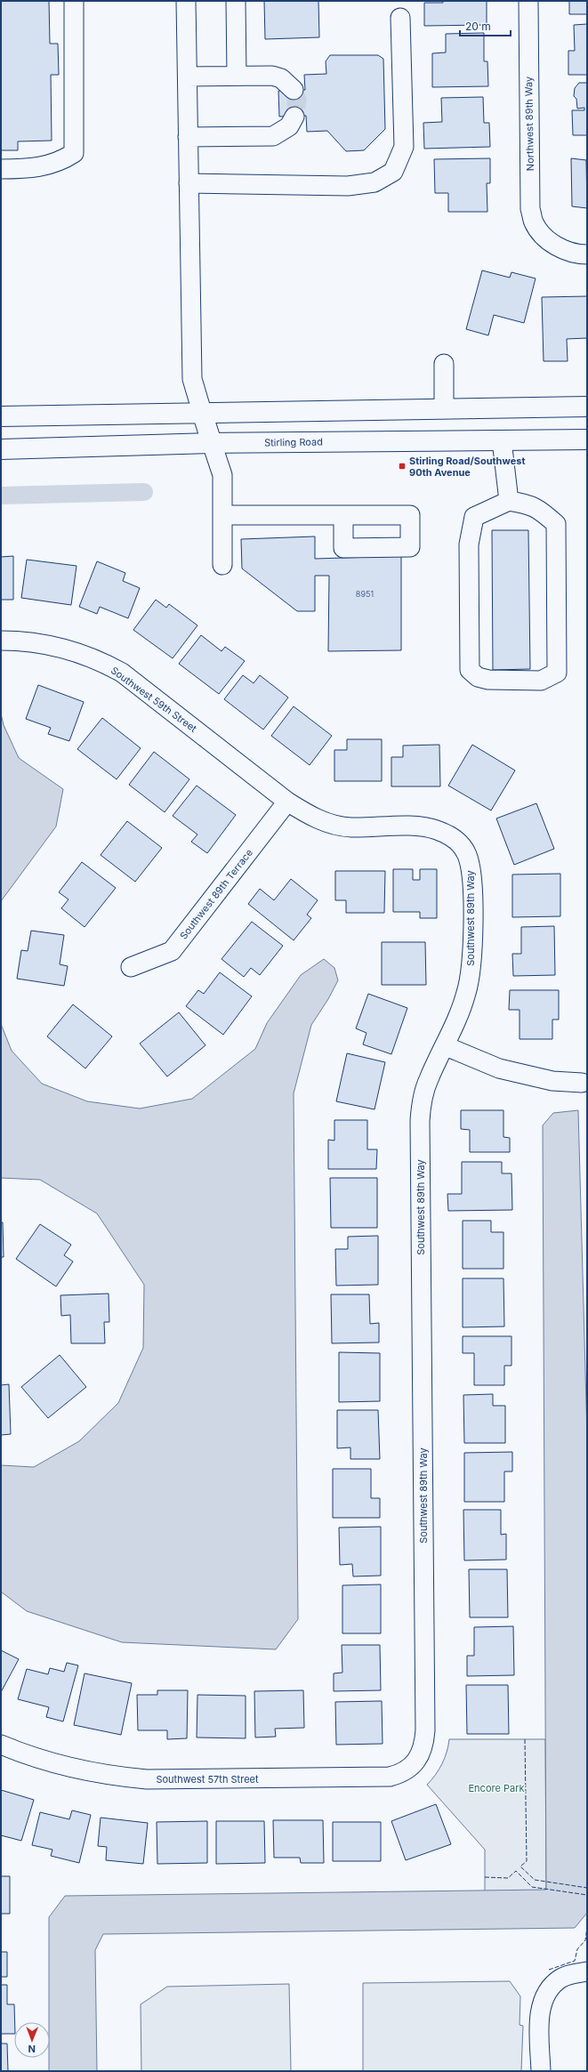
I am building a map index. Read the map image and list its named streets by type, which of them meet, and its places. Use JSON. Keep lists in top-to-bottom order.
{
  "streets": {
    "main road": ["Stirling Road"],
    "street": [
      "Northwest 89th Way",
      "Southwest 59th Street",
      "Southwest 89th Terrace",
      "Southwest 89th Way",
      "Southwest 57th Street"
    ]
  },
  "crossings": [
    ["Southwest 59th Street", "Southwest 89th Terrace"],
    ["Southwest 59th Street", "Southwest 89th Way"],
    ["Southwest 89th Terrace", "Southwest 89th Way"],
    ["Southwest 89th Way", "Southwest 57th Street"]
  ],
  "parks": ["Encore Park"],
  "places": {
    "transit": ["Stirling Road/Southwest 90th Avenue"]
  },
  "house_numbers": ["8951"],
  "scale_bar": "20 m",
  "north": "bottom"
}
